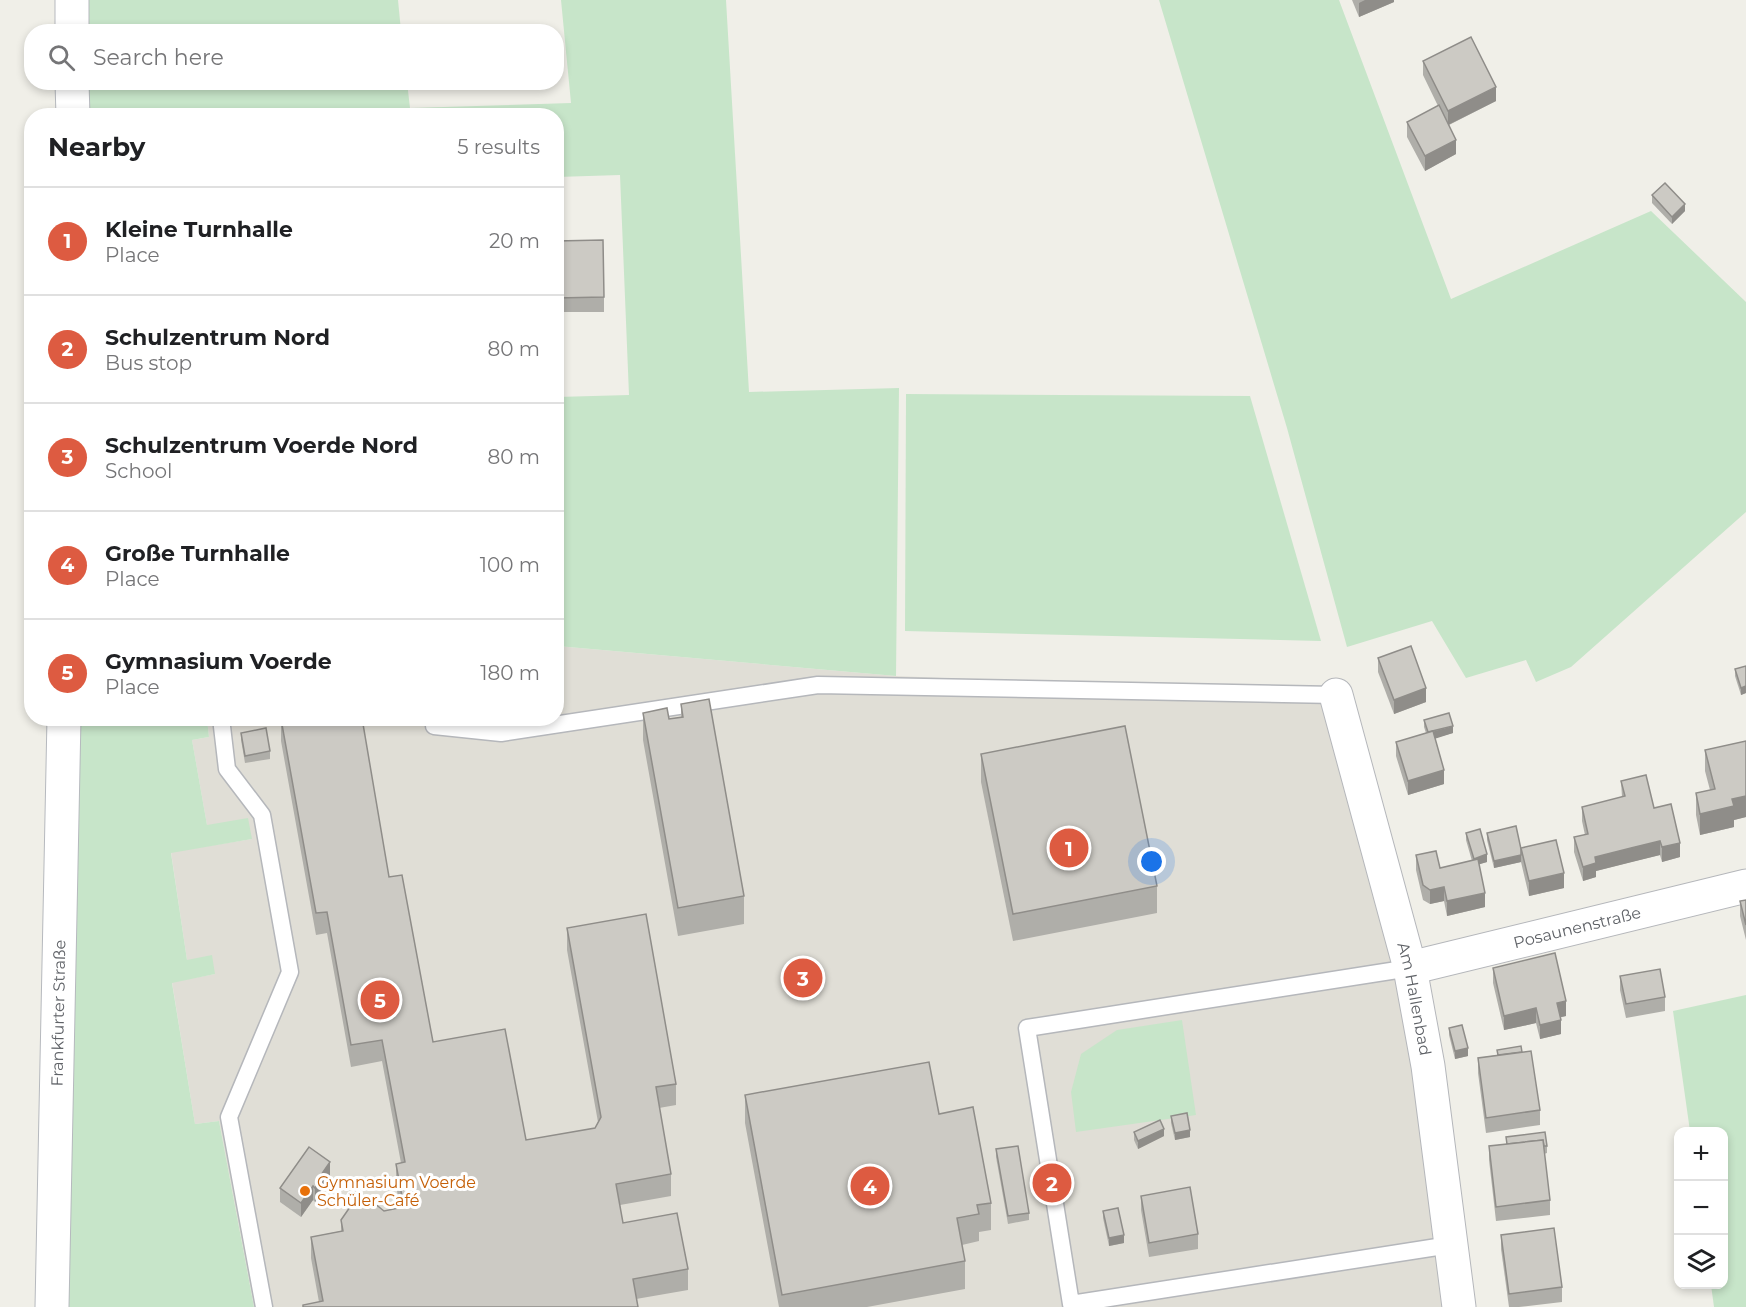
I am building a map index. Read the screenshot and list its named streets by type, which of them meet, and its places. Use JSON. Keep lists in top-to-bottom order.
{
  "streets": {
    "street": ["Posaunenstraße", "Am Hallenbad", "Frankfurter Straße"]
  },
  "crossings": [
    ["Posaunenstraße", "Am Hallenbad"]
  ],
  "places": ["Gymnasium Voerde Schüler-Café"],
  "page": {
    "search": "Search here",
    "heading": ["Nearby", "5 results"],
    "list": [
      {
        "mark": "1",
        "name": "Kleine Turnhalle",
        "note": "Place",
        "value": "20 m"
      },
      {
        "mark": "2",
        "name": "Schulzentrum Nord",
        "note": "Bus stop",
        "value": "80 m"
      },
      {
        "mark": "3",
        "name": "Schulzentrum Voerde Nord",
        "note": "School",
        "value": "80 m"
      },
      {
        "mark": "4",
        "name": "Große Turnhalle",
        "note": "Place",
        "value": "100 m"
      },
      {
        "mark": "5",
        "name": "Gymnasium Voerde",
        "note": "Place",
        "value": "180 m"
      }
    ],
    "pins": [
      "1",
      "3",
      "5",
      "2",
      "4"
    ],
    "map_buttons": ["+", "−"]
  }
}
